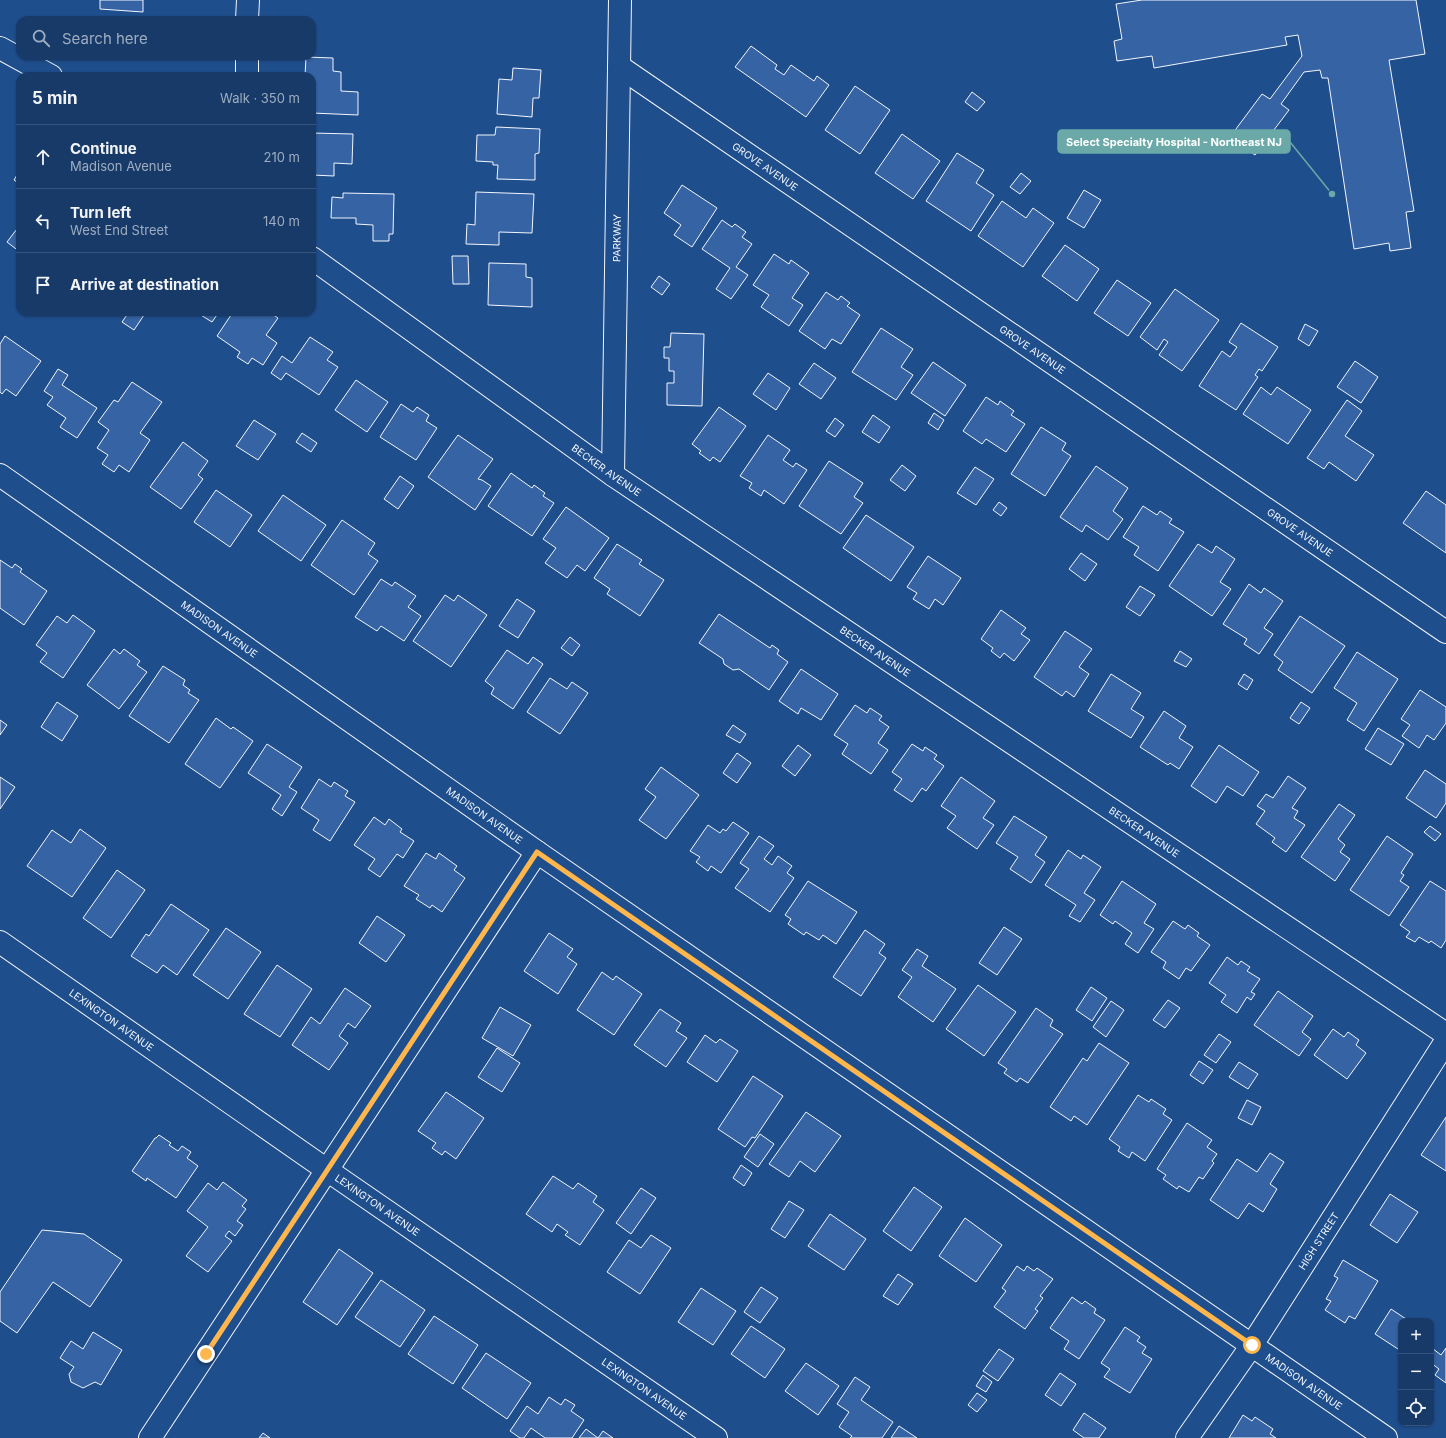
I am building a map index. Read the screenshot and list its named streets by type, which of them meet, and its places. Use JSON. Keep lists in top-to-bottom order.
{
  "streets": {
    "street": [
      "GROVE AVENUE",
      "PARKWAY",
      "BECKER AVENUE",
      "MADISON AVENUE",
      "LEXINGTON AVENUE",
      "HIGH STREET"
    ]
  },
  "crossings": [
    ["GROVE AVENUE", "PARKWAY"],
    ["PARKWAY", "BECKER AVENUE"],
    ["MADISON AVENUE", "HIGH STREET"]
  ],
  "places": ["Select Specialty Hospital - Northeast NJ"],
  "page": {
    "search": "Search here",
    "heading": ["5 min", "Walk · 350 m"],
    "list": [
      ["Continue", "Madison Avenue", "210 m"],
      ["Turn left", "West End Street", "140 m"],
      "Arrive at destination"
    ],
    "map_buttons": ["+", "−"]
  }
}
